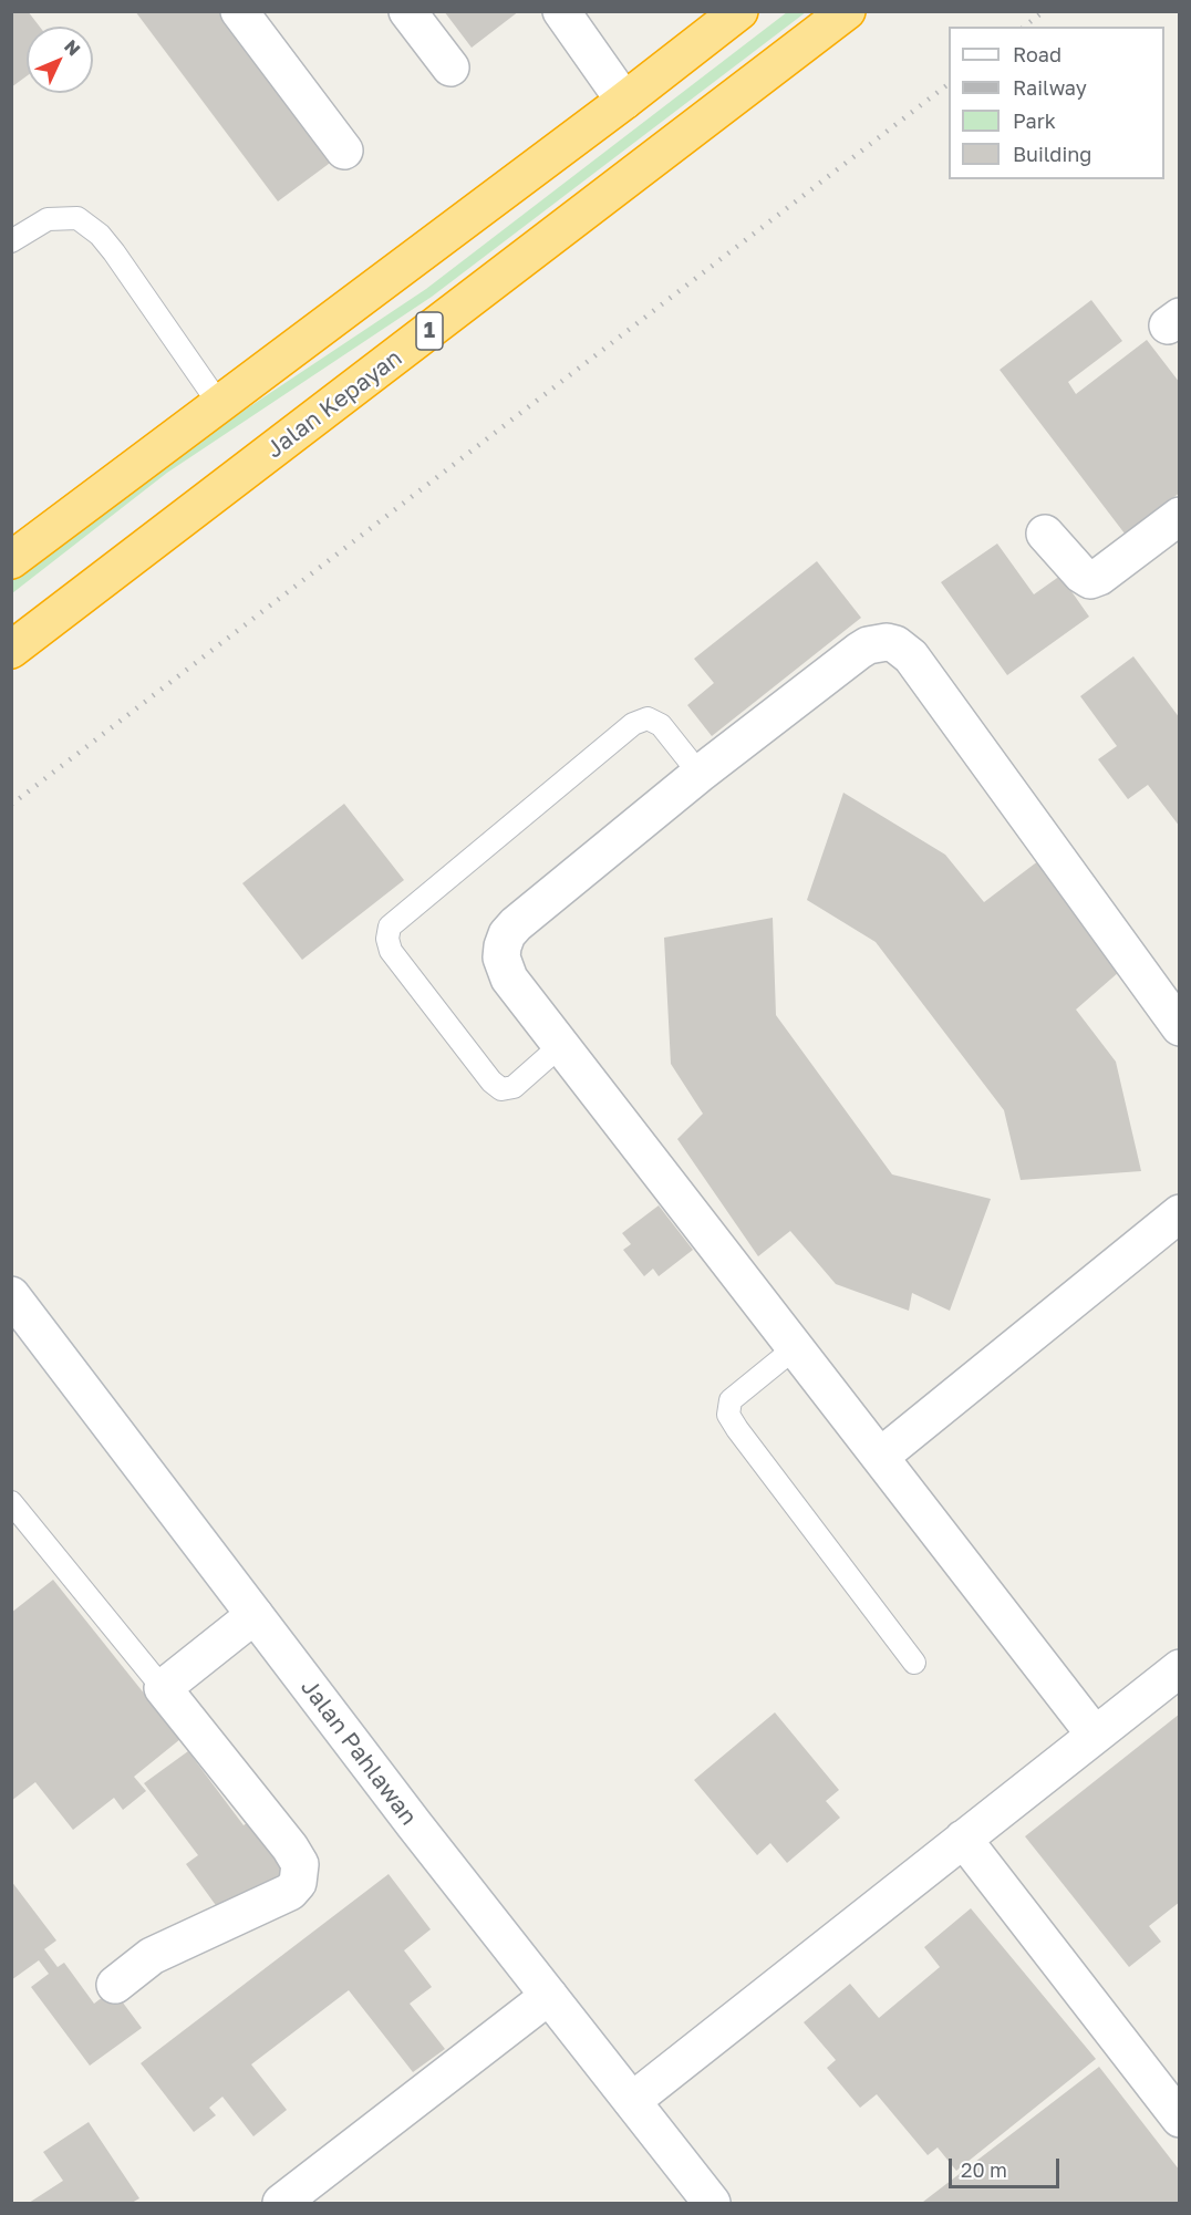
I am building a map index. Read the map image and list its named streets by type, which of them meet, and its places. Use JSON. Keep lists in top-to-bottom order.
{
  "streets": {
    "highway": ["1", "Jalan Kepayan"],
    "street": ["Jalan Pahlawan"]
  },
  "legend": [
    "Road",
    "Railway",
    "Park",
    "Building"
  ],
  "scale_bar": "20 m",
  "north": "top right"
}
